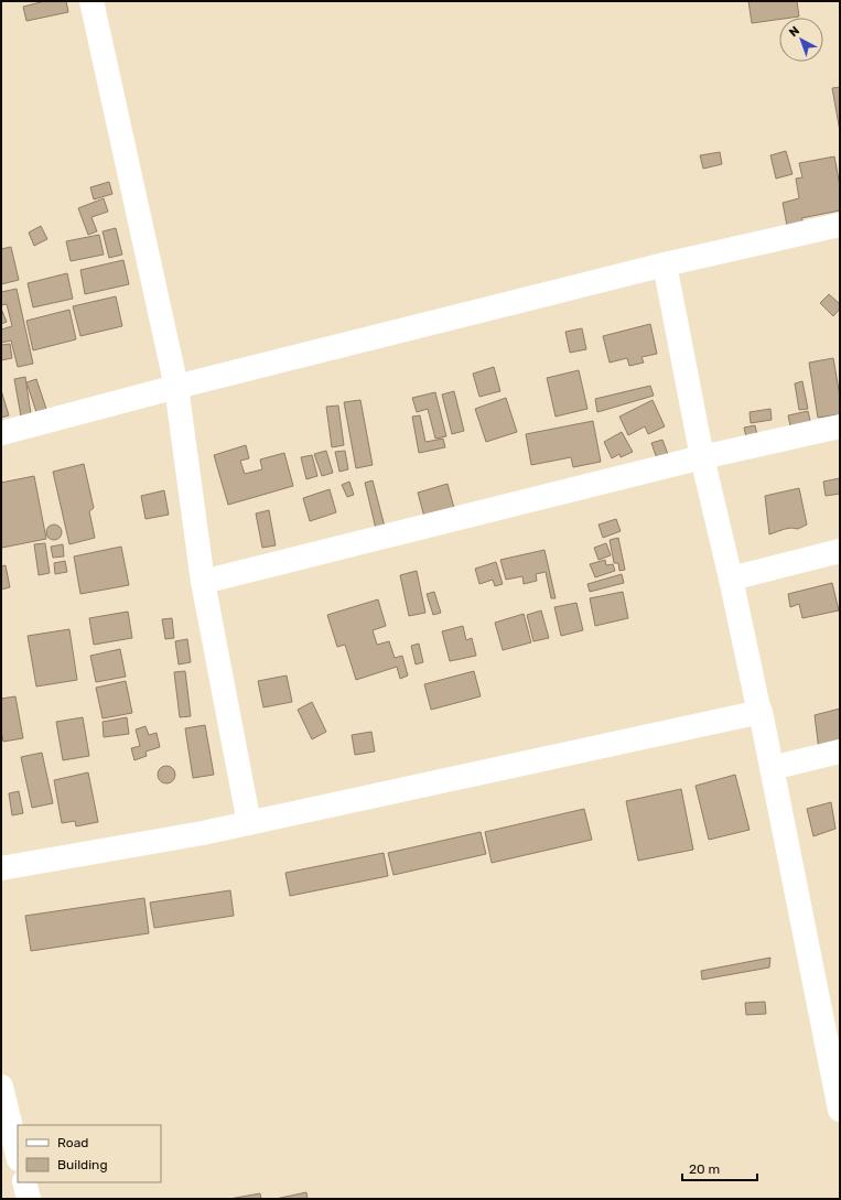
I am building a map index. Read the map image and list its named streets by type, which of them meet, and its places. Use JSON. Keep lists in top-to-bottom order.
{
  "legend": ["Road", "Building"],
  "scale_bar": "20 m",
  "north": "top left"
}
